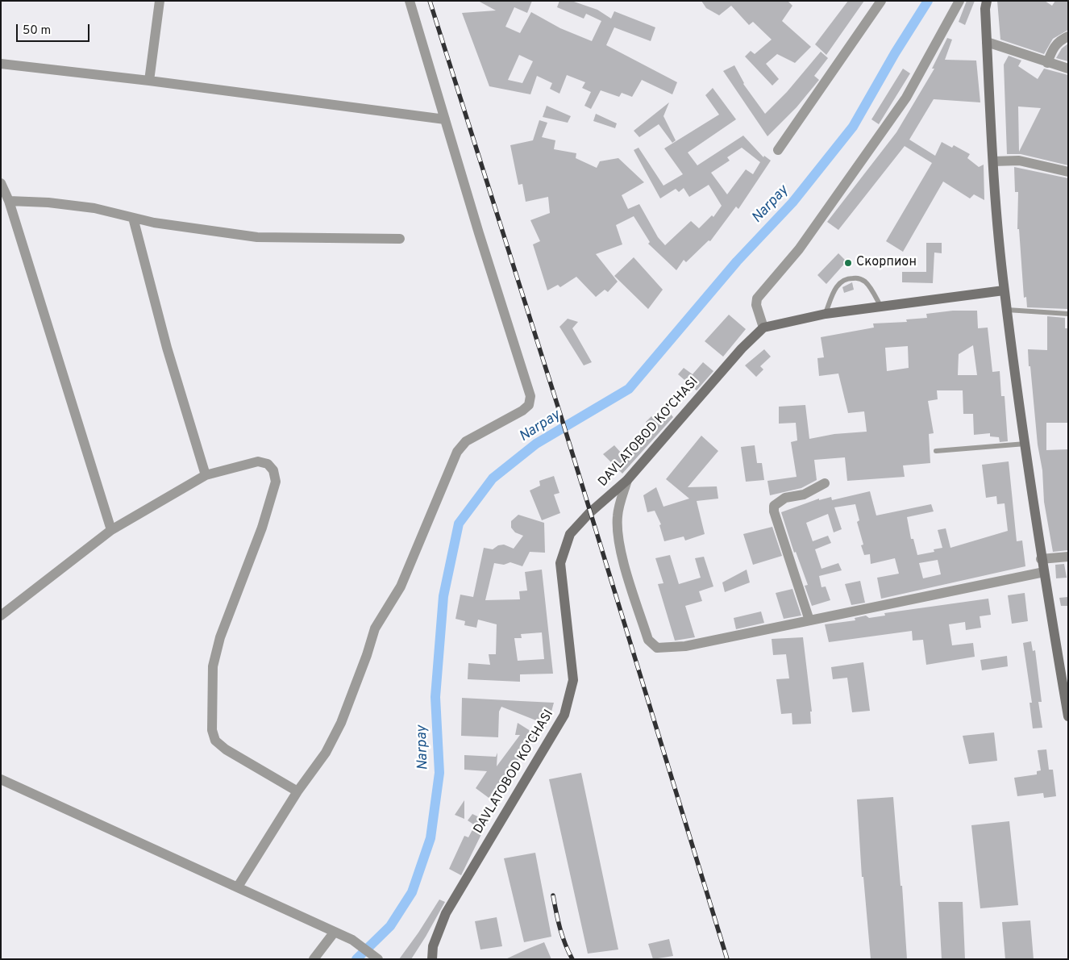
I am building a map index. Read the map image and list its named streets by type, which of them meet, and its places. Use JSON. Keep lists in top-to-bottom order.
{
  "streets": {
    "street": ["DAVLATOBOD KO'CHASI"]
  },
  "water": ["Narpay"],
  "places": ["Скорпион"],
  "scale_bar": "50 m"
}
